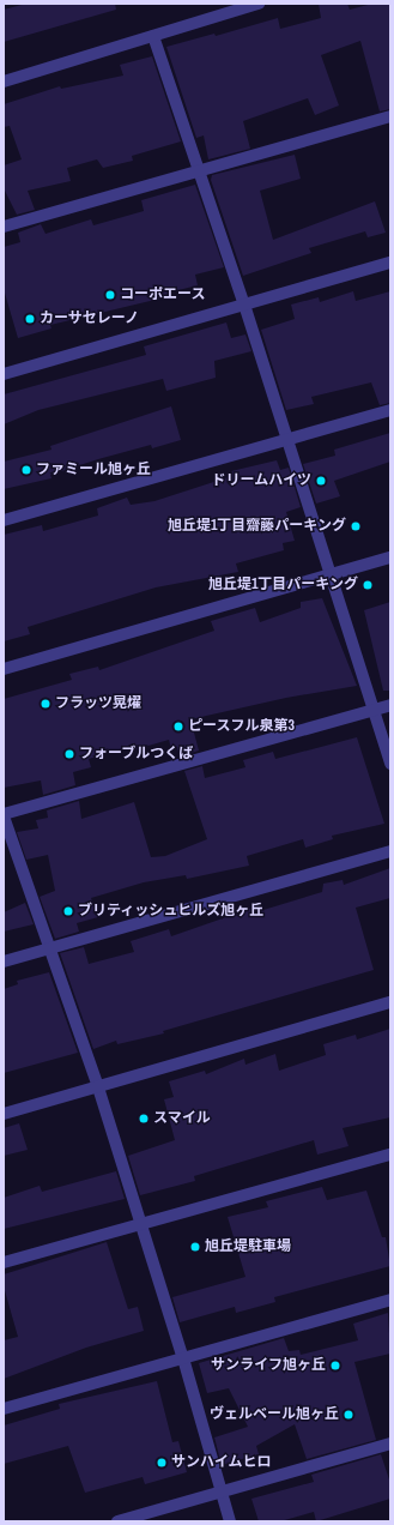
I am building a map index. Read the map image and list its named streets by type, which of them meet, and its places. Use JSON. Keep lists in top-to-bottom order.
{
  "places": [
    "コーポエース",
    "カーサセレーノ",
    "ファミール旭ヶ丘",
    "ドリームハイツ",
    "旭丘堤1丁目齋藤パーキング",
    "旭丘堤1丁目パーキング",
    "フラッツ晃燿",
    "ピースフル泉第3",
    "フォーブルつくば",
    "ブリティッシュヒルズ旭ヶ丘",
    "スマイル",
    "旭丘堤駐車場",
    "サンライフ旭ヶ丘",
    "ヴェルベール旭ヶ丘",
    "サンハイムヒロ"
  ]
}
